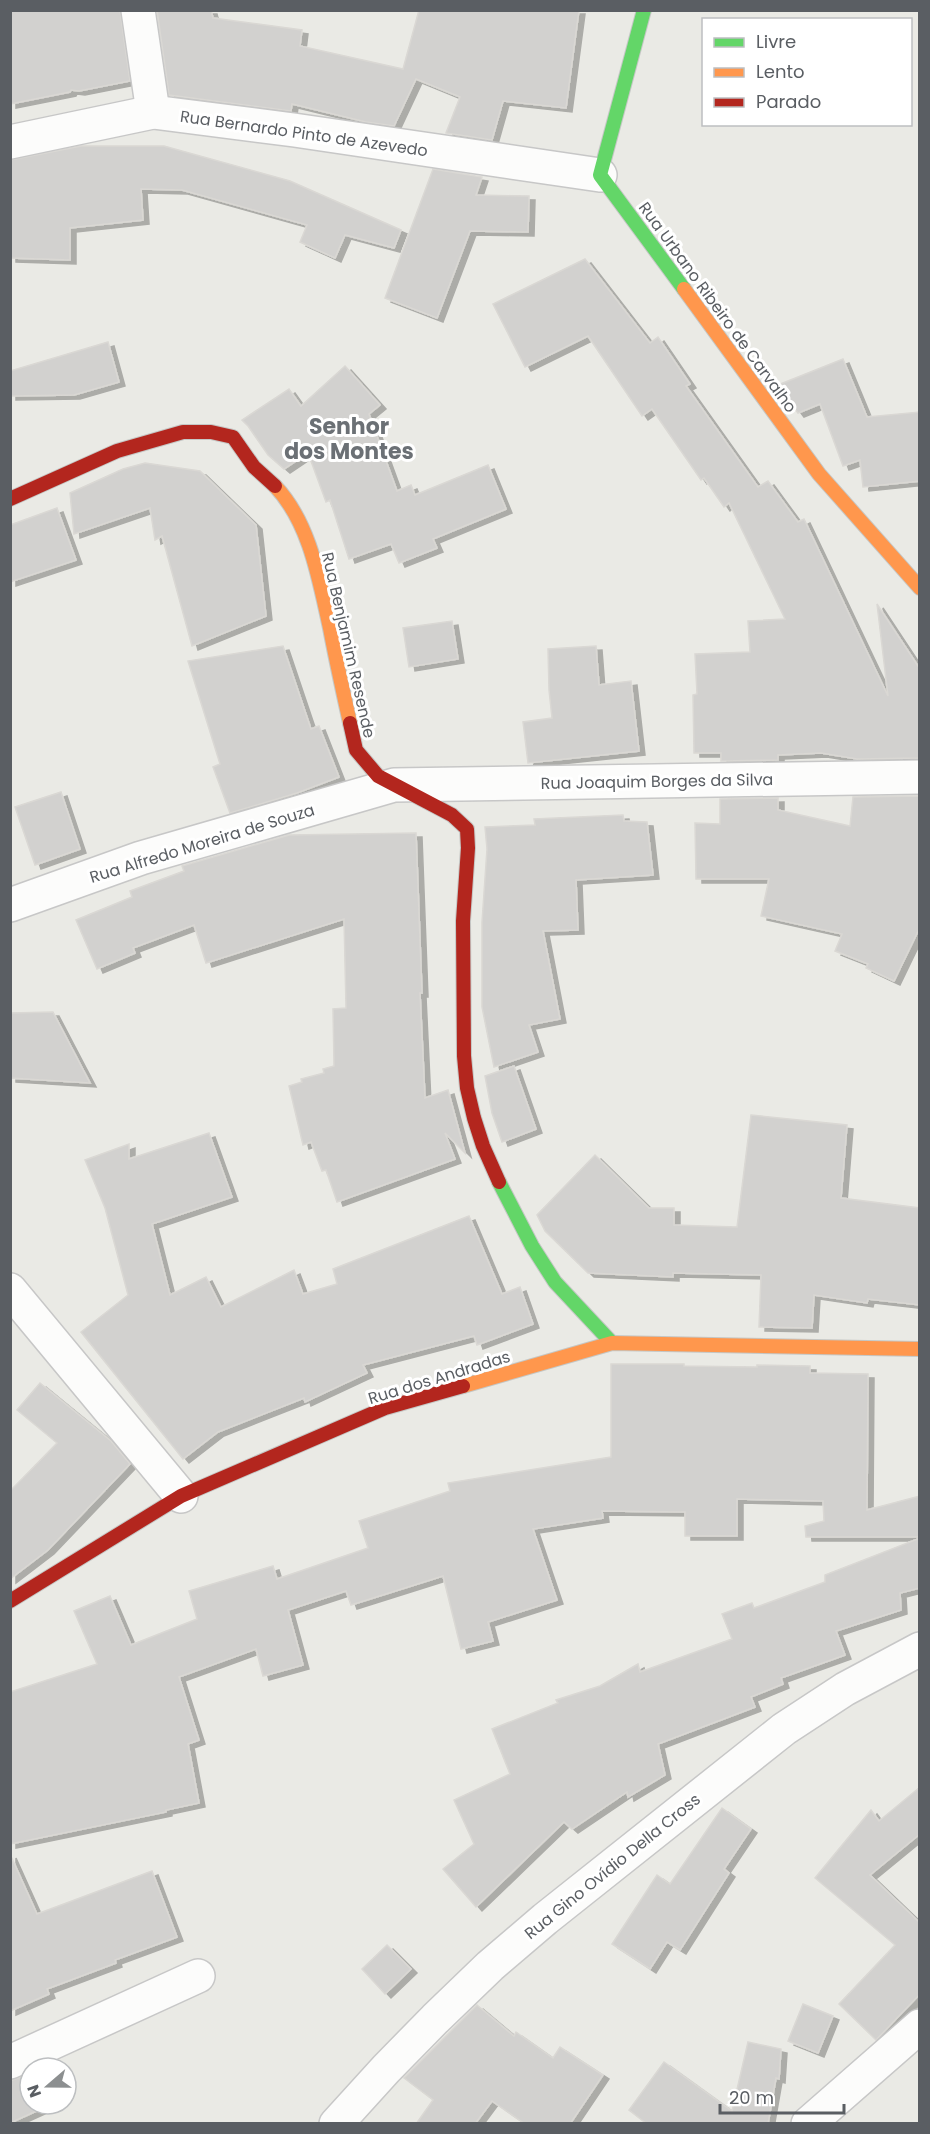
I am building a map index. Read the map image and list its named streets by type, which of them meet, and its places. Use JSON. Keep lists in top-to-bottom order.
{
  "streets": {
    "street": [
      "Rua Bernardo Pinto de Azevedo",
      "Rua Urbano Ribeiro de Carvalho",
      "Rua Benjamim Resende",
      "Rua Joaquim Borges da Silva",
      "Rua Alfredo Moreira de Souza",
      "Rua dos Andradas",
      "Rua Gino Ovídio Della Cross"
    ]
  },
  "crossings": [
    ["Rua Bernardo Pinto de Azevedo", "Rua Urbano Ribeiro de Carvalho"],
    ["Rua Benjamim Resende", "Rua Joaquim Borges da Silva"],
    ["Rua Benjamim Resende", "Rua Alfredo Moreira de Souza"],
    ["Rua Benjamim Resende", "Rua dos Andradas"],
    ["Rua Joaquim Borges da Silva", "Rua Alfredo Moreira de Souza"]
  ],
  "districts": ["Senhor dos Montes"],
  "legend": ["Livre", "Lento", "Parado"],
  "scale_bar": "20 m",
  "north": "left"
}
